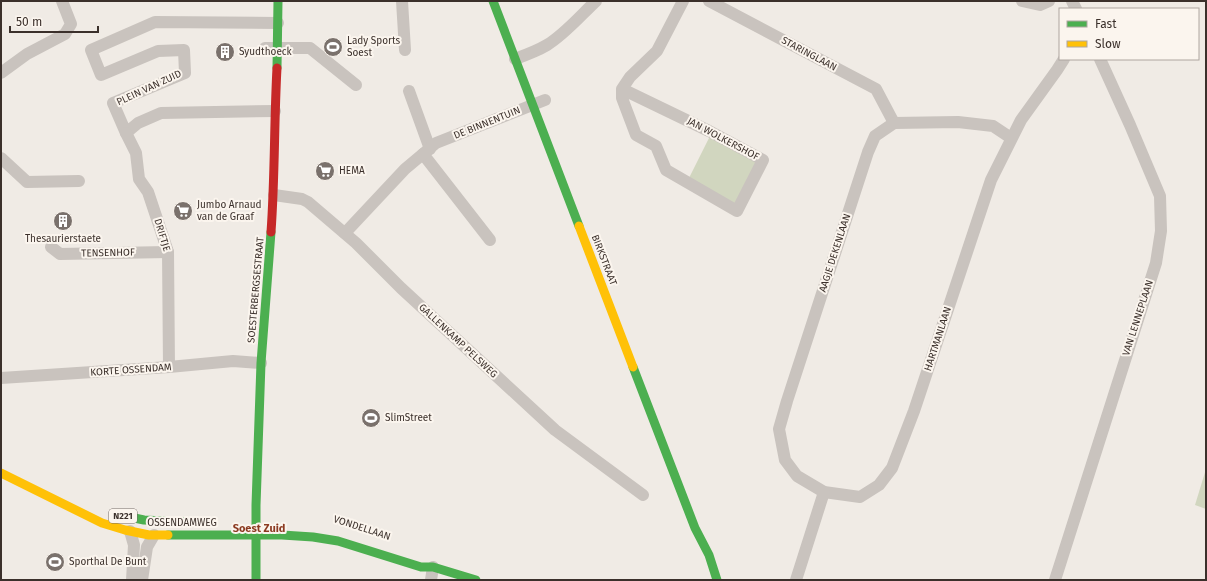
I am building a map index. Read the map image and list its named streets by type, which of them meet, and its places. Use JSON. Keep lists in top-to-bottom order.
{
  "streets": {
    "main road": [
      "BIRKSTRAAT",
      "SOESTERBERGSESTRAAT",
      "N221",
      "OSSENDAMWEG",
      "VONDELLAAN"
    ],
    "street": [
      "STARINGLAAN",
      "PLEIN VAN ZUID",
      "DE BINNENTUIN",
      "JAN WOLKERSHOF",
      "DRIFTJE",
      "TENSENHOF",
      "AAGJE DEKENLAAN",
      "VAN LENNEPLAAN",
      "HARTMANLAAN",
      "GALLENKAMP PELSWEG",
      "KORTE OSSENDAM"
    ]
  },
  "crossings": [
    ["STARINGLAAN", "AAGJE DEKENLAAN"],
    ["PLEIN VAN ZUID", "DRIFTJE"],
    ["PLEIN VAN ZUID", "SOESTERBERGSESTRAAT"],
    ["DE BINNENTUIN", "BIRKSTRAAT"],
    ["DE BINNENTUIN", "GALLENKAMP PELSWEG"],
    ["DRIFTJE", "TENSENHOF"],
    ["DRIFTJE", "KORTE OSSENDAM"],
    ["AAGJE DEKENLAAN", "HARTMANLAAN"],
    ["SOESTERBERGSESTRAAT", "GALLENKAMP PELSWEG"],
    ["SOESTERBERGSESTRAAT", "KORTE OSSENDAM"],
    ["SOESTERBERGSESTRAAT", "OSSENDAMWEG"],
    ["SOESTERBERGSESTRAAT", "VONDELLAAN"],
    ["OSSENDAMWEG", "VONDELLAAN"]
  ],
  "districts": ["Soest Zuid"],
  "places": {
    "sports": ["Lady Sports Soest", "SlimStreet", "Sporthal De Bunt"],
    "building": ["Syudthoeck", "Thesaurierstaete"],
    "supermarket": ["HEMA", "Jumbo Arnaud van de Graaf"]
  },
  "legend": ["Fast", "Slow"],
  "scale_bar": "50 m"
}
